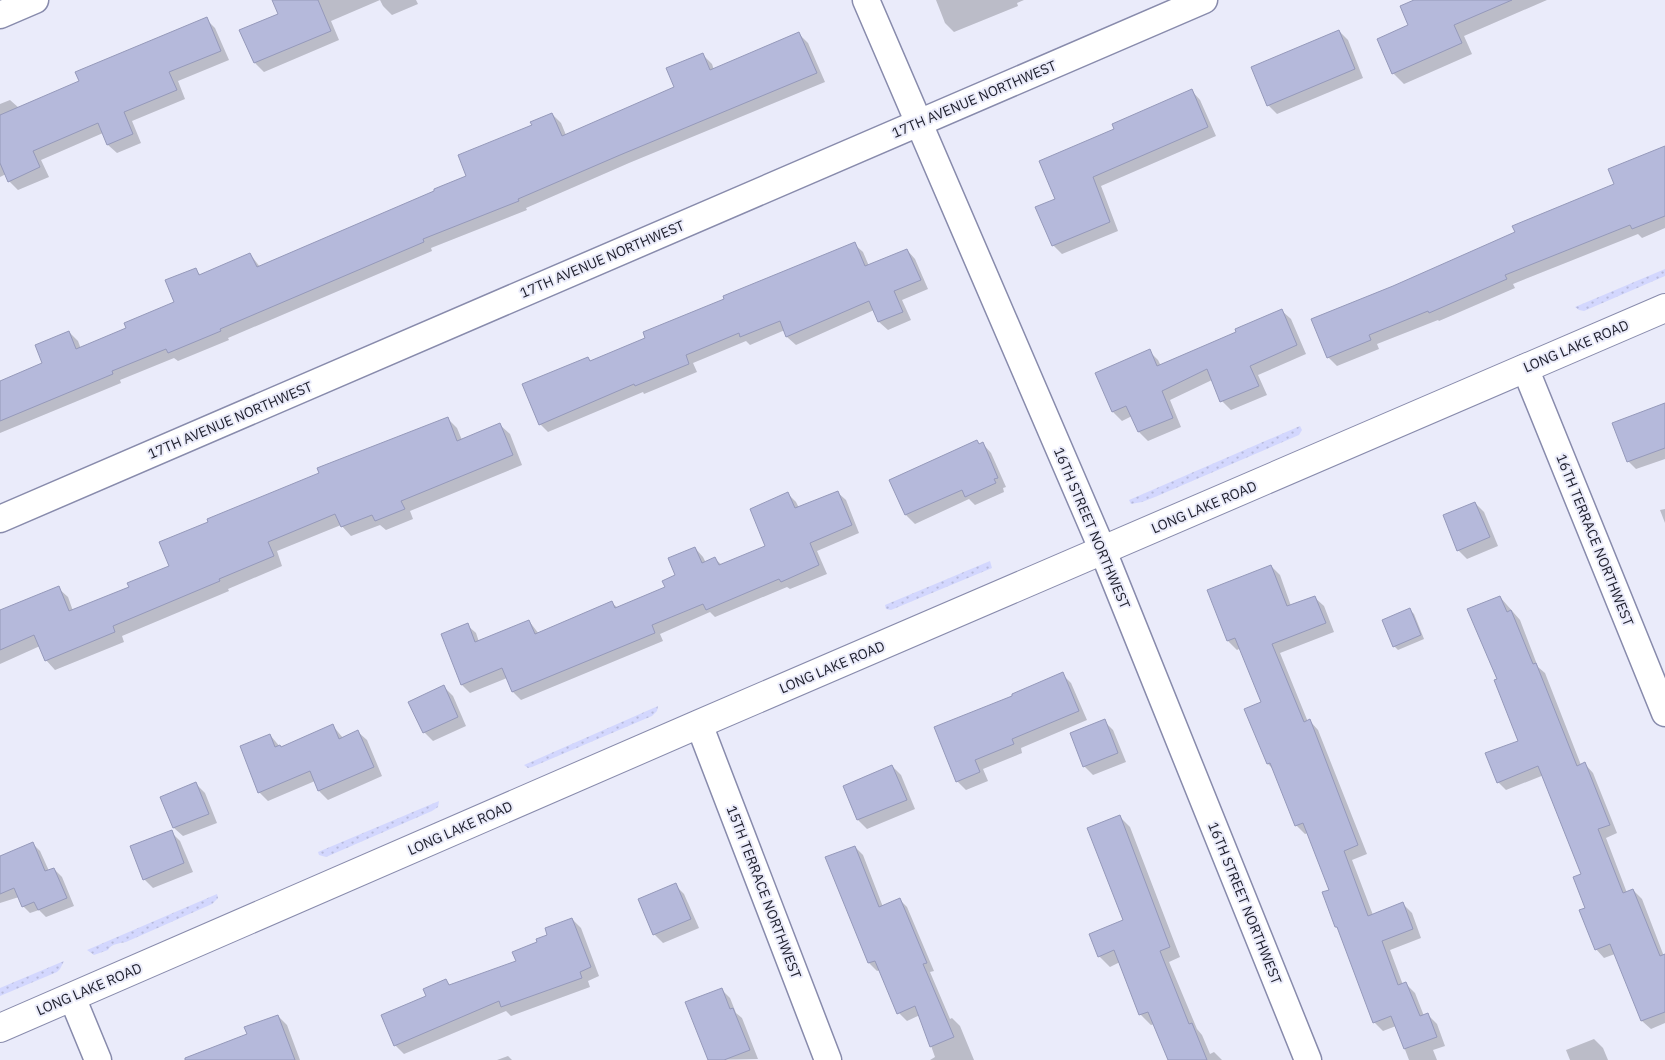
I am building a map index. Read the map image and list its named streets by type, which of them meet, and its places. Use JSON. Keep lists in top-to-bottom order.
{
  "streets": {
    "street": [
      "17TH AVENUE NORTHWEST",
      "LONG LAKE ROAD",
      "16TH STREET NORTHWEST",
      "16TH TERRACE NORTHWEST",
      "15TH TERRACE NORTHWEST"
    ]
  },
  "crossings": [
    ["17TH AVENUE NORTHWEST", "16TH STREET NORTHWEST"],
    ["LONG LAKE ROAD", "16TH STREET NORTHWEST"],
    ["LONG LAKE ROAD", "16TH TERRACE NORTHWEST"],
    ["LONG LAKE ROAD", "15TH TERRACE NORTHWEST"]
  ]
}
